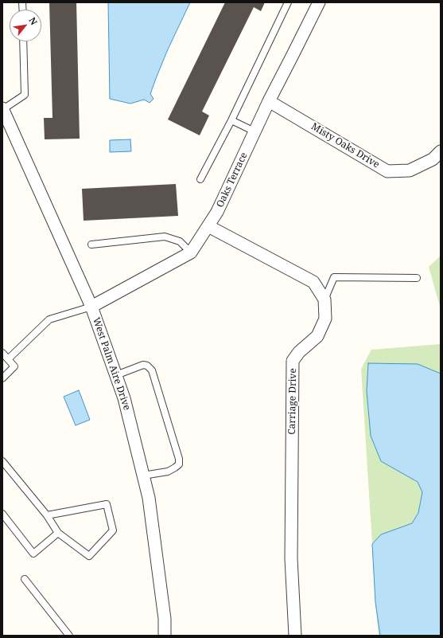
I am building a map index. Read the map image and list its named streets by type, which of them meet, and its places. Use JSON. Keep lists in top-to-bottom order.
{
  "streets": {
    "street": [
      "Misty Oaks Drive",
      "Oaks Terrace",
      "West Palm Aire Drive",
      "Carriage Drive"
    ]
  },
  "crossings": [
    ["Misty Oaks Drive", "Oaks Terrace"],
    ["Oaks Terrace", "West Palm Aire Drive"]
  ],
  "north": "top right"
}
